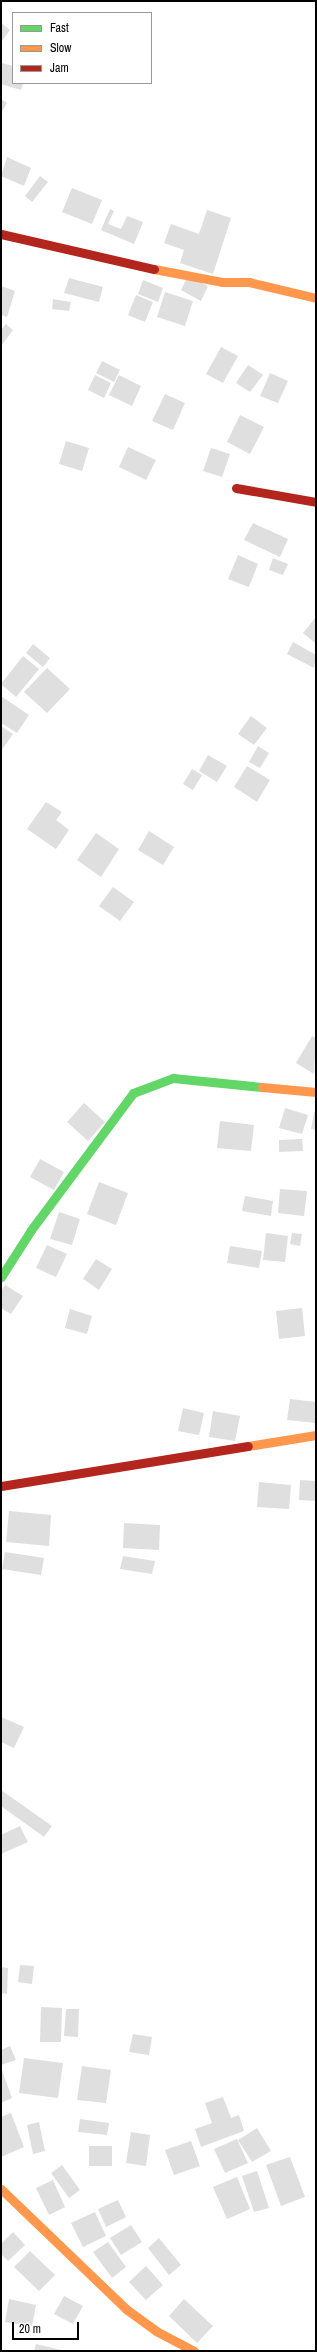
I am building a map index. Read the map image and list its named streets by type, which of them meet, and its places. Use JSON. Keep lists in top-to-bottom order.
{
  "legend": ["Fast", "Slow", "Jam"],
  "scale_bar": "20 m"
}
